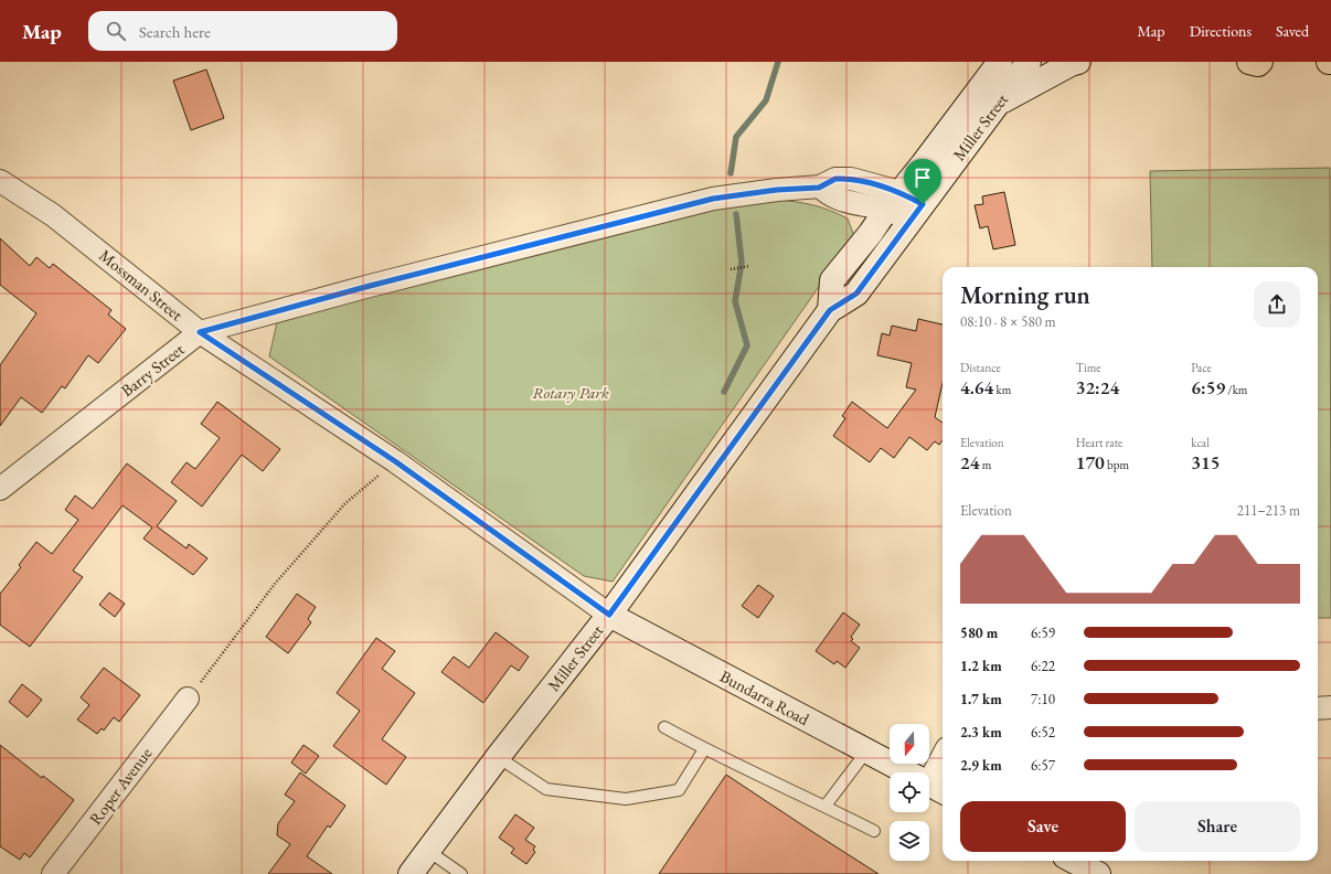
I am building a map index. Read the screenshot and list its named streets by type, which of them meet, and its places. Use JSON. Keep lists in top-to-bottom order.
{
  "streets": {
    "main road": ["Miller Street", "Bundarra Road"],
    "street": ["Mossman Street", "Barry Street", "Roper Avenue"]
  },
  "crossings": [
    ["Miller Street", "Mossman Street"],
    ["Miller Street", "Barry Street"],
    ["Miller Street", "Bundarra Road"],
    ["Mossman Street", "Barry Street"],
    ["Mossman Street", "Bundarra Road"]
  ],
  "parks": ["Rotary Park"],
  "north": "bottom",
  "page": {
    "header": "Map",
    "search": "Search here",
    "nav": ["Map", "Directions", "Saved"],
    "heading": ["Morning run", "08:10 · 8 × 580 m"],
    "stats": [
      ["Distance", "4.64 km"],
      ["Time", "32:24"],
      ["Pace", "6:59 /km"],
      ["Elevation", "24 m"],
      ["Heart rate", "170 bpm"],
      ["kcal", "315"]
    ],
    "chart": ["Elevation", "211–213 m"],
    "list": [
      {
        "name": "580 m",
        "note": "6:59"
      },
      {
        "name": "1.2 km",
        "note": "6:22"
      },
      {
        "name": "1.7 km",
        "note": "7:10"
      },
      {
        "name": "2.3 km",
        "note": "6:52"
      },
      {
        "name": "2.9 km",
        "note": "6:57"
      }
    ],
    "buttons": ["Save", "Share"]
  }
}
